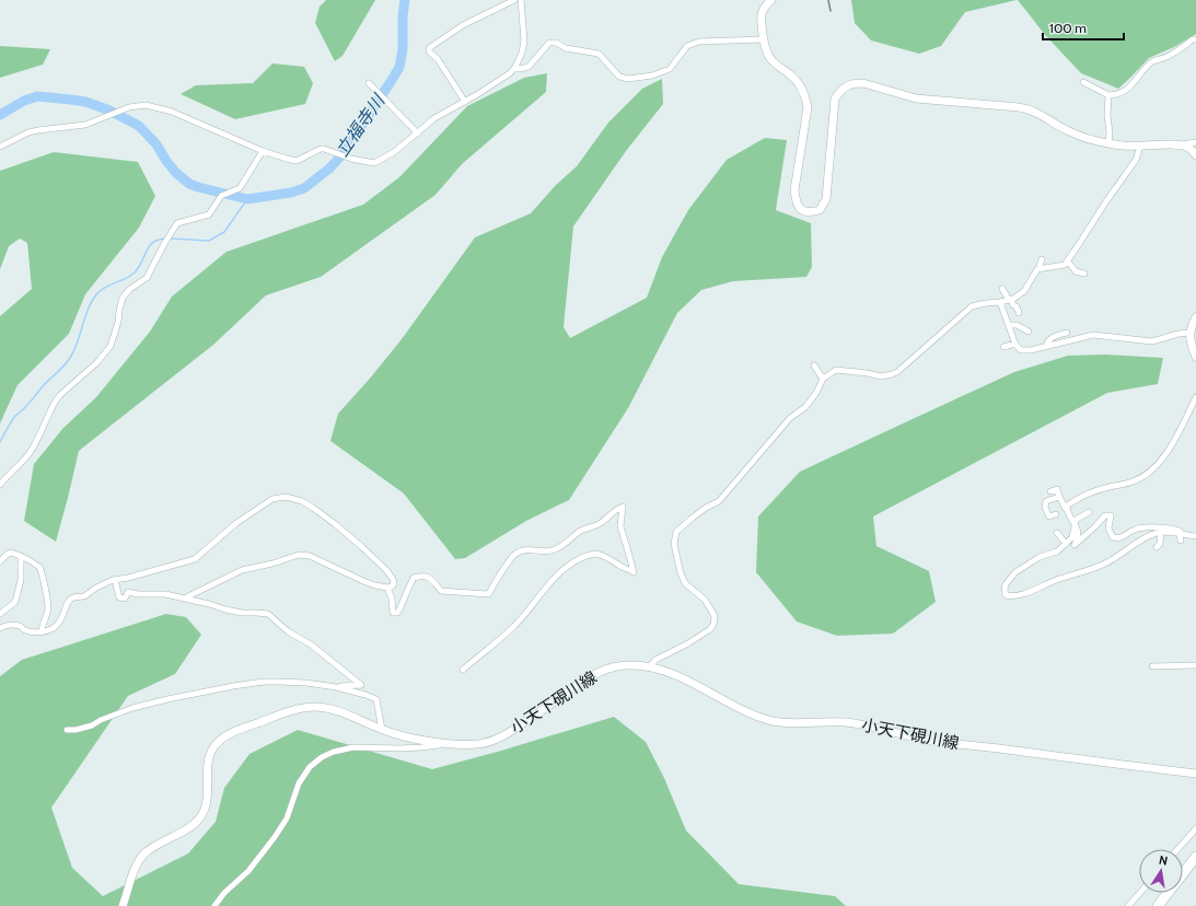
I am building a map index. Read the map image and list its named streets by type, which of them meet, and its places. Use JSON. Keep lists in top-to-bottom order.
{
  "streets": {
    "main road": ["小天下硯川線"]
  },
  "water": ["立福寺川"],
  "scale_bar": "100 m",
  "north": "top"
}
